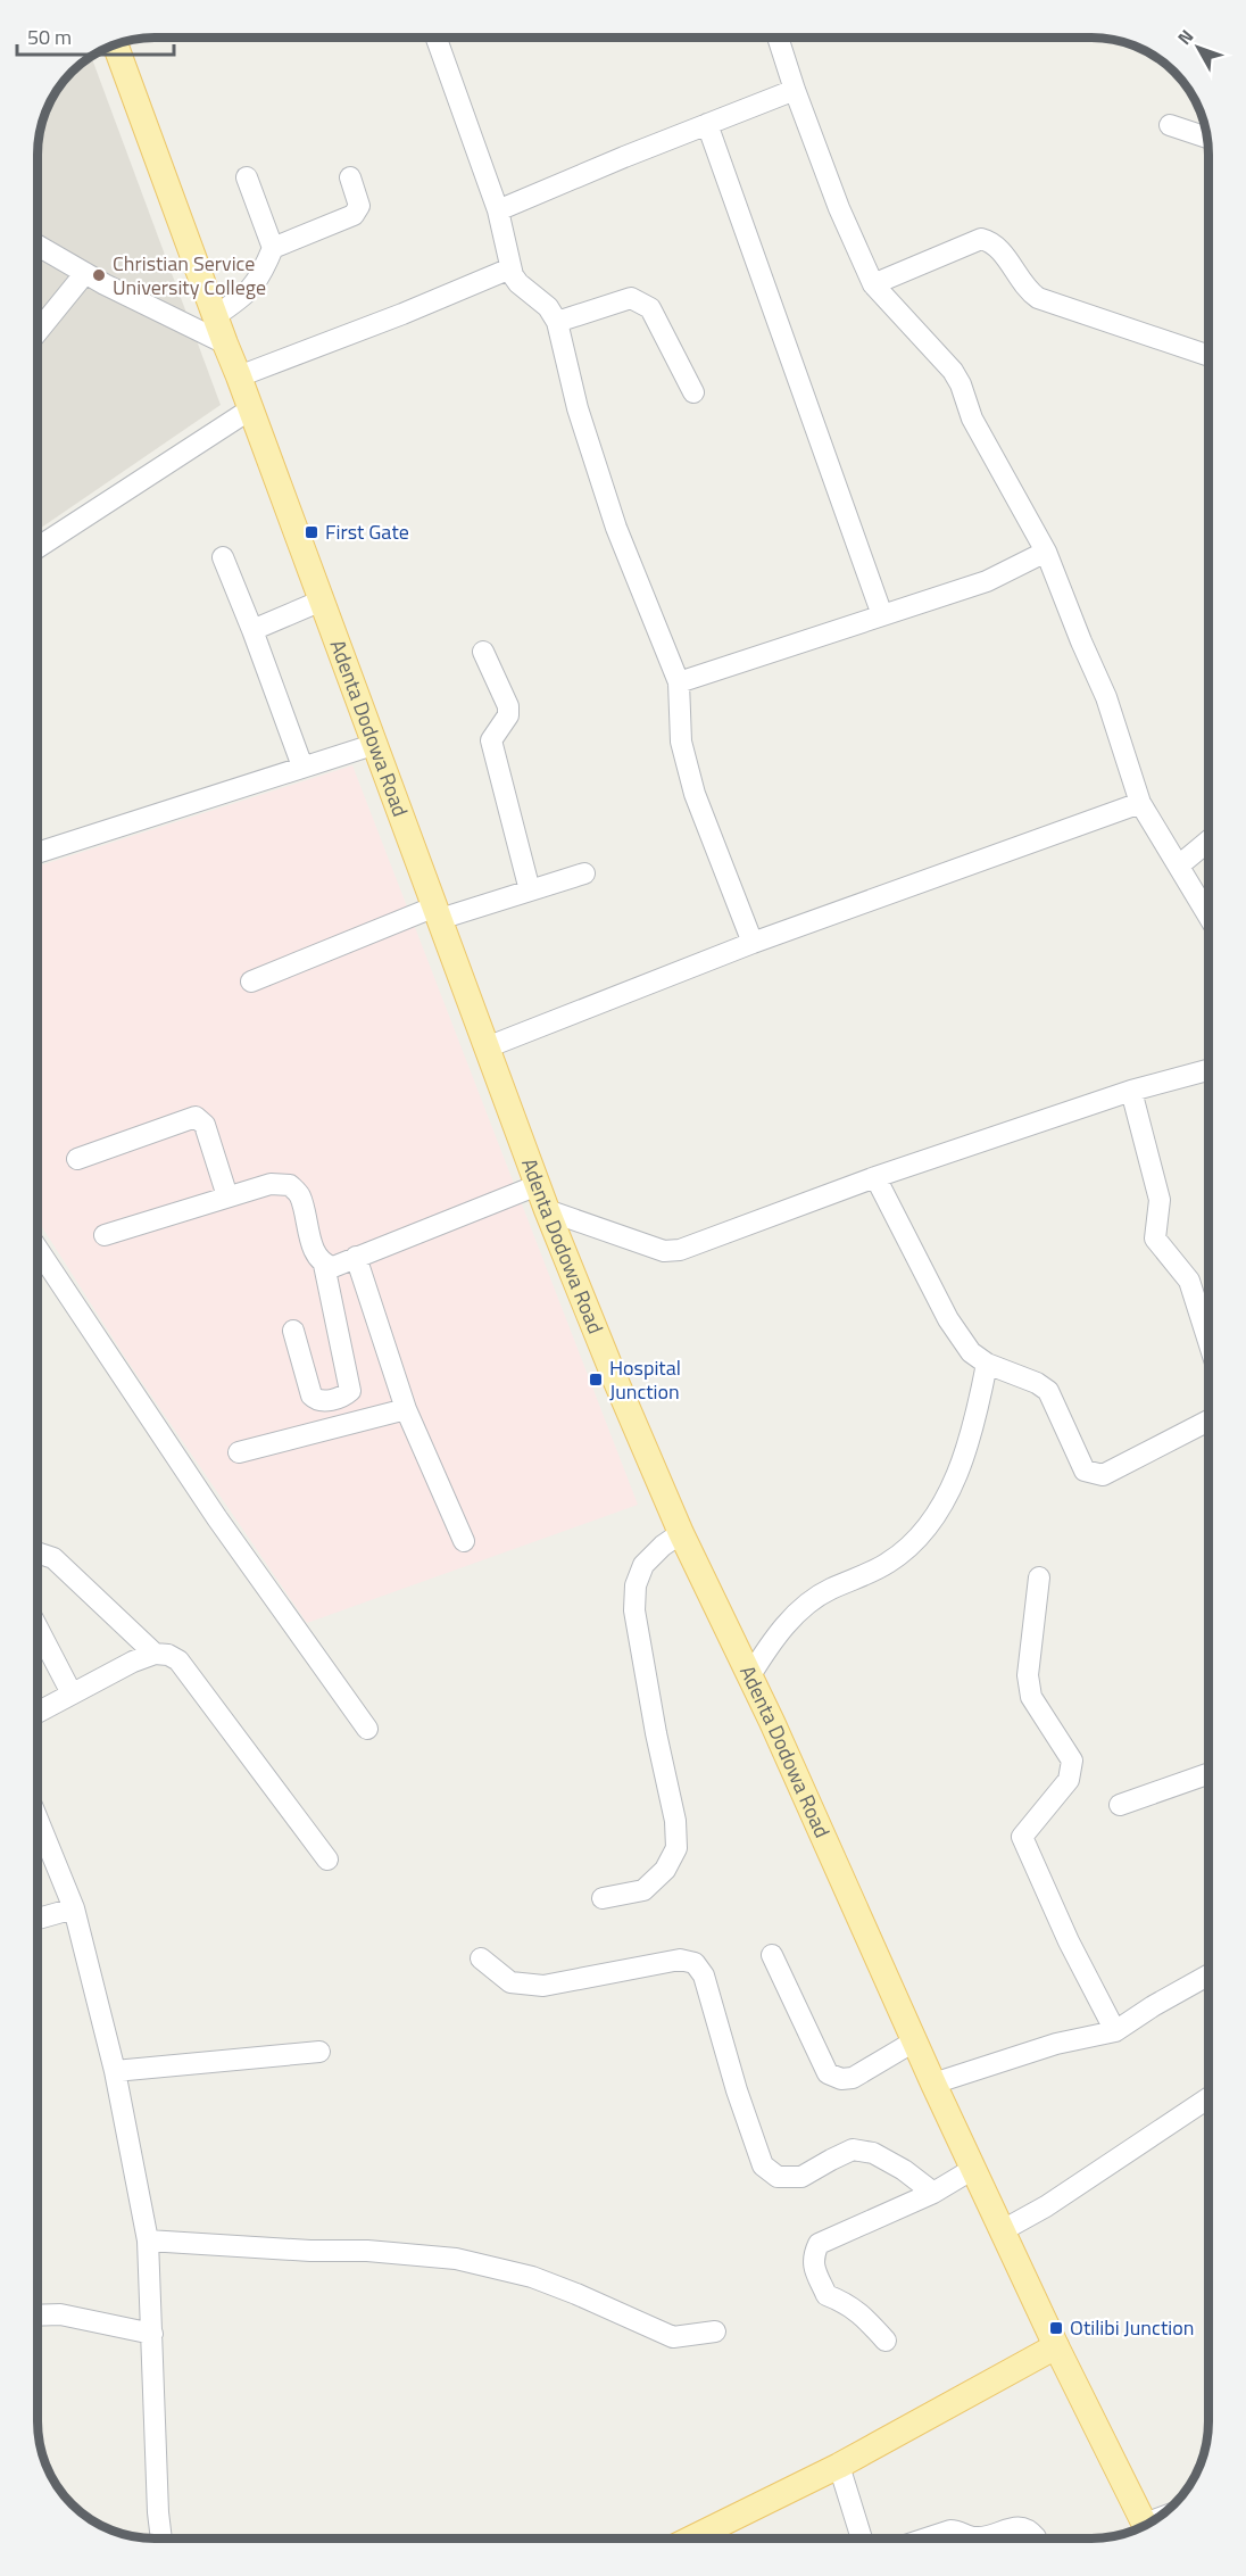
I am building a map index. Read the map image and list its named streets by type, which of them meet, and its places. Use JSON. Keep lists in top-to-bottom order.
{
  "streets": {
    "main road": ["Adenta Dodowa Road"]
  },
  "places": {
    "other": ["Christian Service University College"],
    "transit": ["First Gate", "Hospital Junction", "Otilibi Junction"]
  },
  "scale_bar": "50 m",
  "north": "top left"
}
